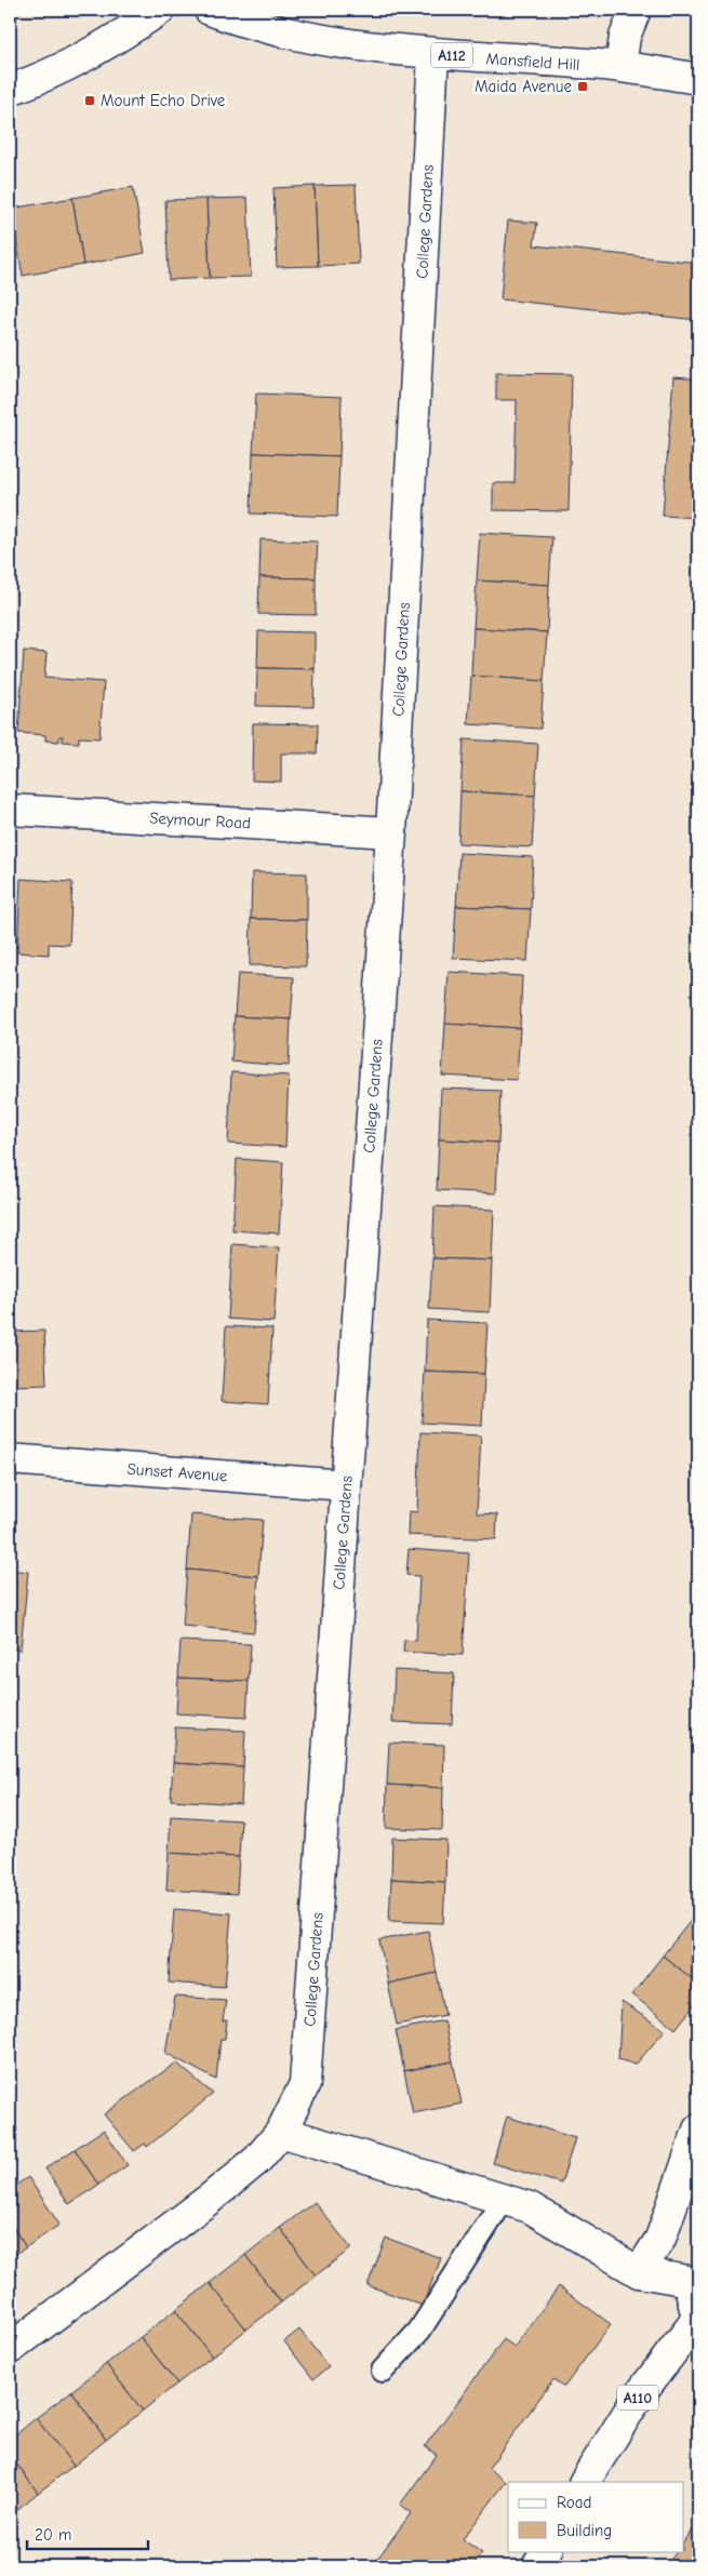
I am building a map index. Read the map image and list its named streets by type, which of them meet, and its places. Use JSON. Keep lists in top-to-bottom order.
{
  "streets": {
    "street": [
      "A112",
      "Mansfield Hill",
      "College Gardens",
      "Seymour Road",
      "Sunset Avenue",
      "A110"
    ]
  },
  "crossings": [
    ["Mansfield Hill", "College Gardens"],
    ["College Gardens", "Seymour Road"],
    ["College Gardens", "Sunset Avenue"]
  ],
  "places": {
    "transit": ["Maida Avenue", "Mount Echo Drive"]
  },
  "legend": ["Road", "Building"],
  "scale_bar": "20 m"
}
